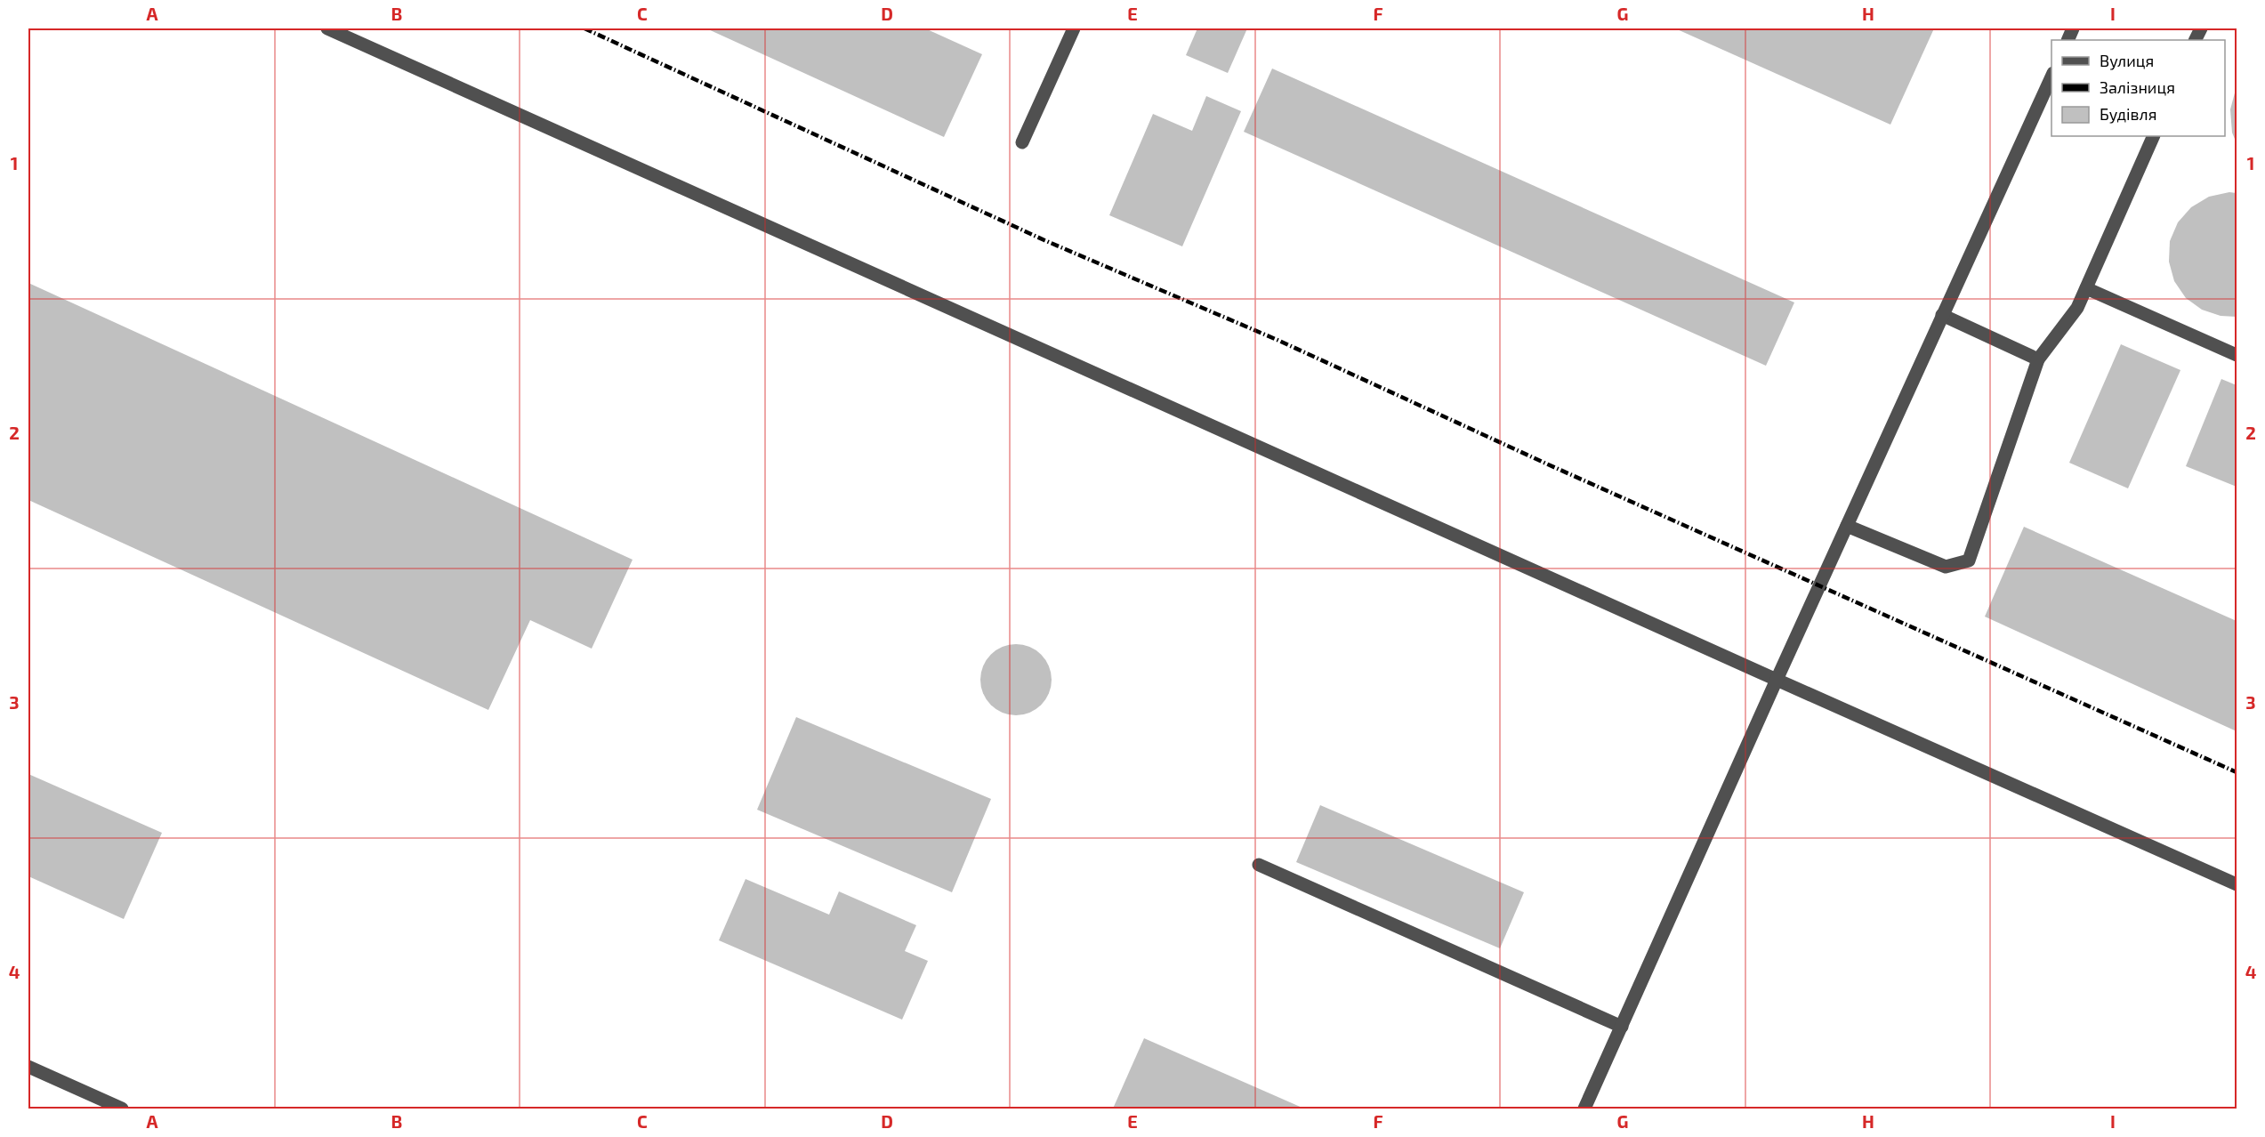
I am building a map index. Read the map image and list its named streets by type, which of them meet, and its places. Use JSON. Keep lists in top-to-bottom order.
{
  "legend": ["Вулиця", "Залізниця", "Будівля"],
  "grid": {
    "columns": [
      "A",
      "B",
      "C",
      "D",
      "E",
      "F",
      "G",
      "H",
      "I"
    ],
    "rows": [
      "1",
      "2",
      "3",
      "4"
    ]
  }
}
